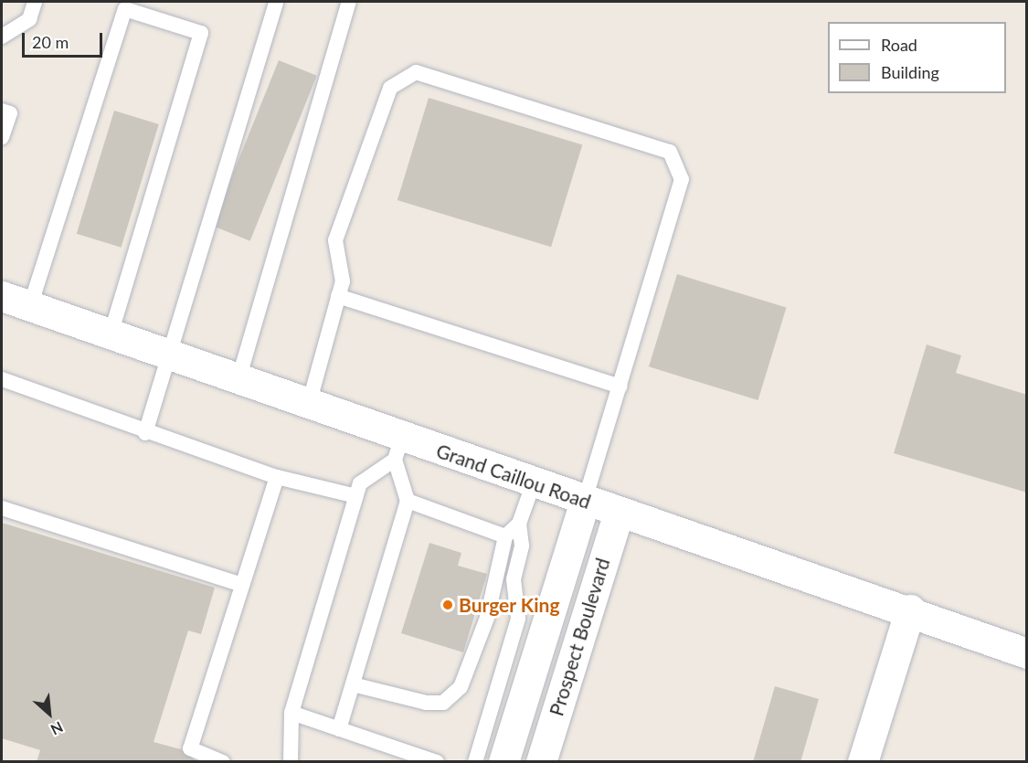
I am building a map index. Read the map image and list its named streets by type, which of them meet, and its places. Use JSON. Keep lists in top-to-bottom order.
{
  "streets": {
    "main road": ["Grand Caillou Road", "Prospect Boulevard"]
  },
  "crossings": [
    ["Grand Caillou Road", "Prospect Boulevard"]
  ],
  "places": ["Burger King"],
  "legend": ["Road", "Building"],
  "scale_bar": "20 m",
  "north": "bottom right"
}
